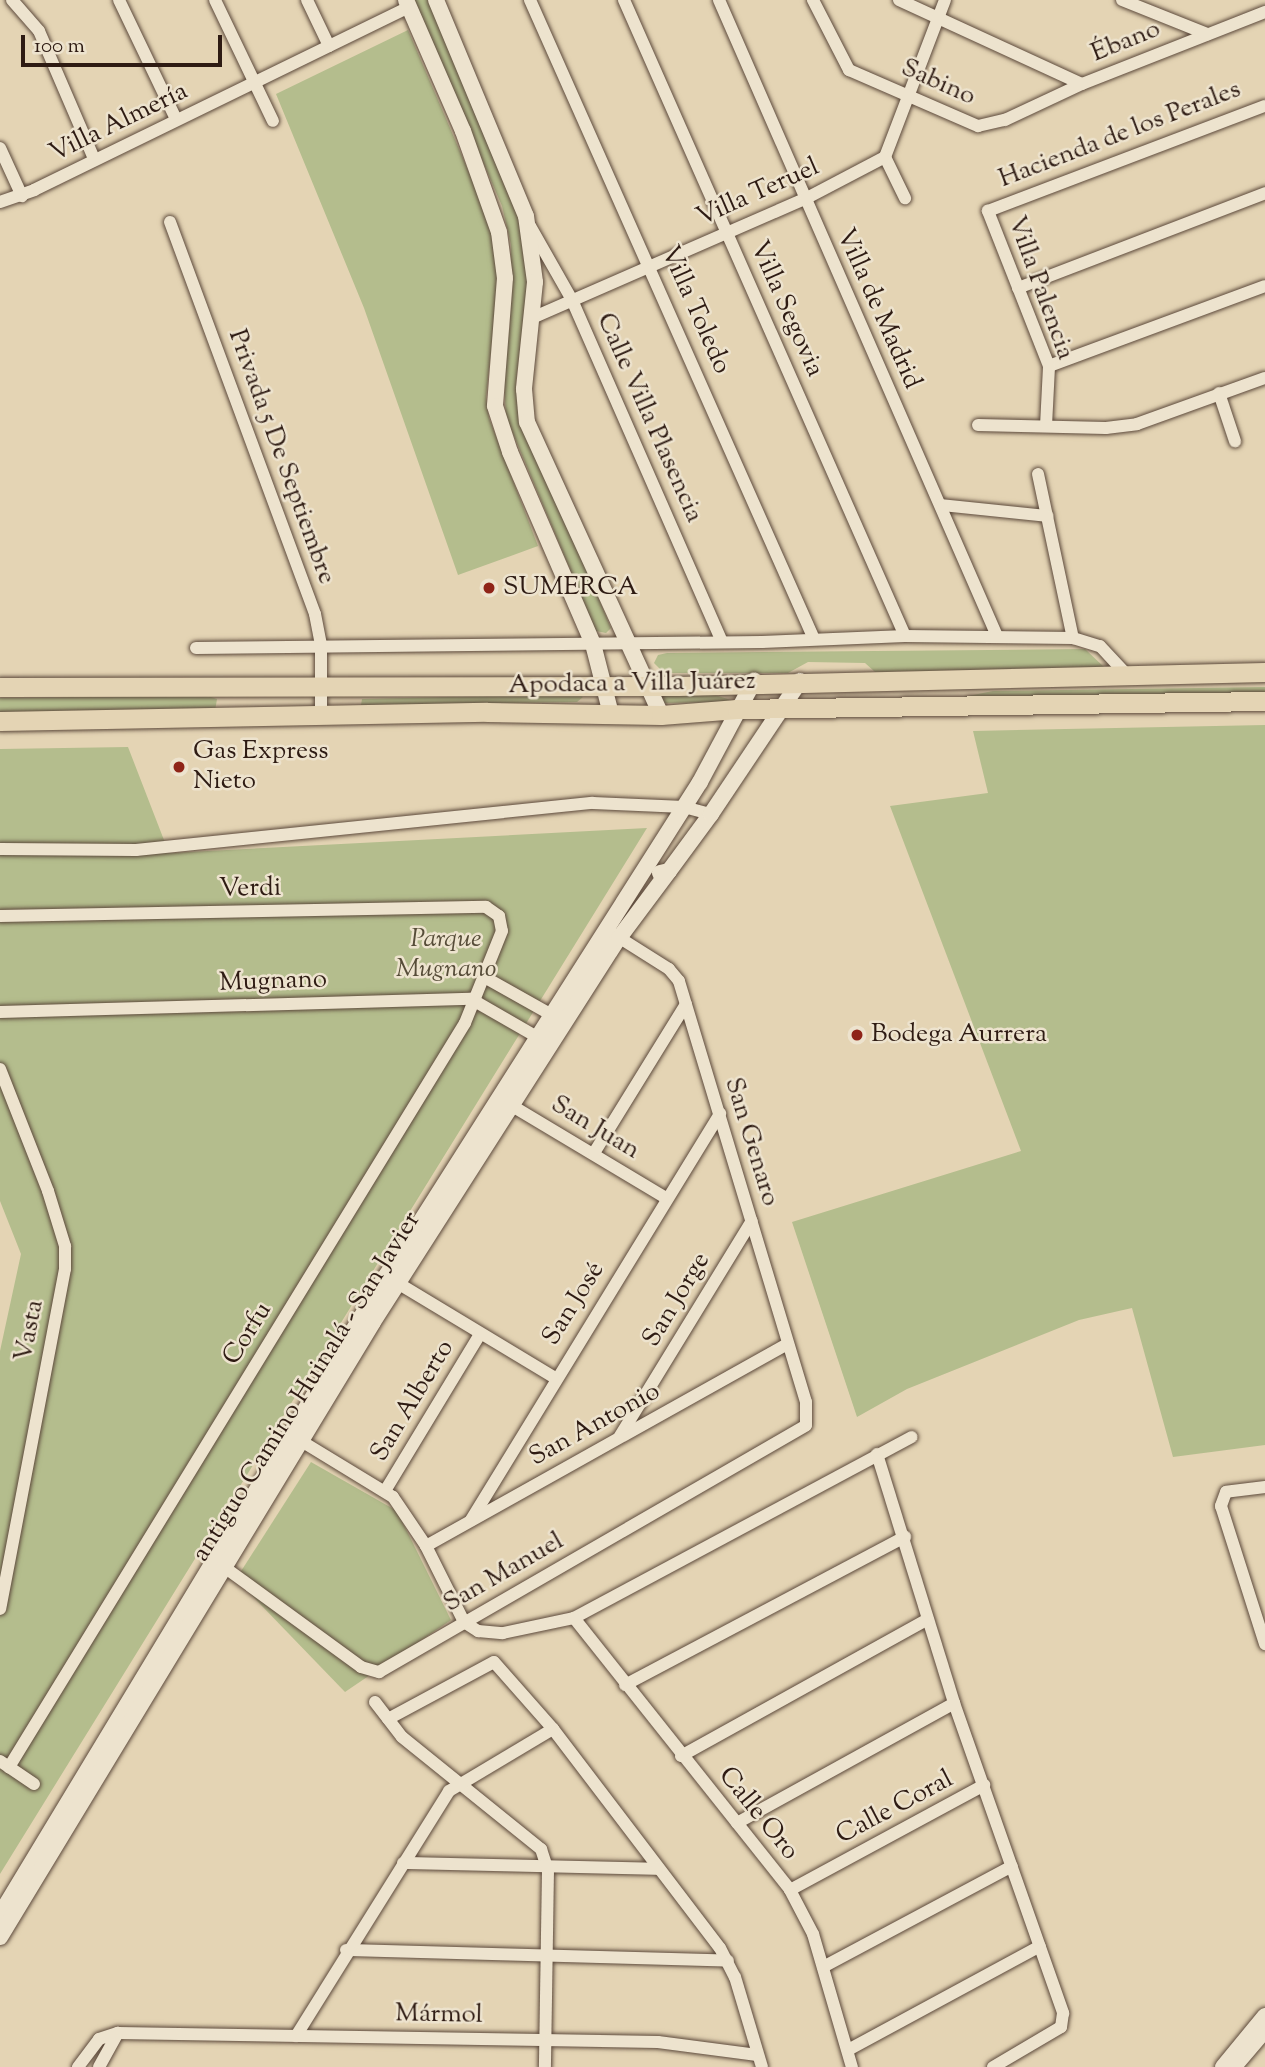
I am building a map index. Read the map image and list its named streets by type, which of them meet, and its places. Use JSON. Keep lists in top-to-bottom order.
{
  "streets": {
    "main road": ["Apodaca a Villa Juárez", "antiguo Camino Huinalá - San Javier"],
    "street": [
      "Ébano",
      "Sabino",
      "Villa Almería",
      "Hacienda de los Perales",
      "Villa Teruel",
      "Villa Palencia",
      "Villa Segovia",
      "Villa de Madrid",
      "Villa Toledo",
      "Calle Villa Plasencia",
      "Privada 5 De Septiembre",
      "Verdi",
      "Mugnano",
      "San Juan",
      "San Genaro",
      "San Jorge",
      "San José",
      "Vasta",
      "Corfu",
      "San Alberto",
      "San Antonio",
      "San Manuel",
      "Calle Coral",
      "Calle Oro",
      "Mármol"
    ]
  },
  "crossings": [
    ["Ébano", "Sabino"],
    ["Hacienda de los Perales", "Villa Palencia"],
    ["Villa Teruel", "Villa Segovia"],
    ["Villa Teruel", "Villa de Madrid"],
    ["Villa Teruel", "Villa Toledo"],
    ["Villa Teruel", "Calle Villa Plasencia"],
    ["Privada 5 De Septiembre", "Apodaca a Villa Juárez"],
    ["Verdi", "Corfu"],
    ["Mugnano", "Corfu"],
    ["San Juan", "San José"],
    ["San Genaro", "San Jorge"],
    ["San Genaro", "San José"],
    ["San Genaro", "San Antonio"],
    ["San Genaro", "San Manuel"],
    ["San Jorge", "San Antonio"],
    ["San José", "San Antonio"],
    ["antiguo Camino Huinalá - San Javier", "San Manuel"],
    ["Calle Coral", "Calle Oro"]
  ],
  "parks": ["Parque Mugnano"],
  "places": ["SUMERCA", "Gas Express Nieto", "Bodega Aurrera"],
  "scale_bar": "100 m"
}
